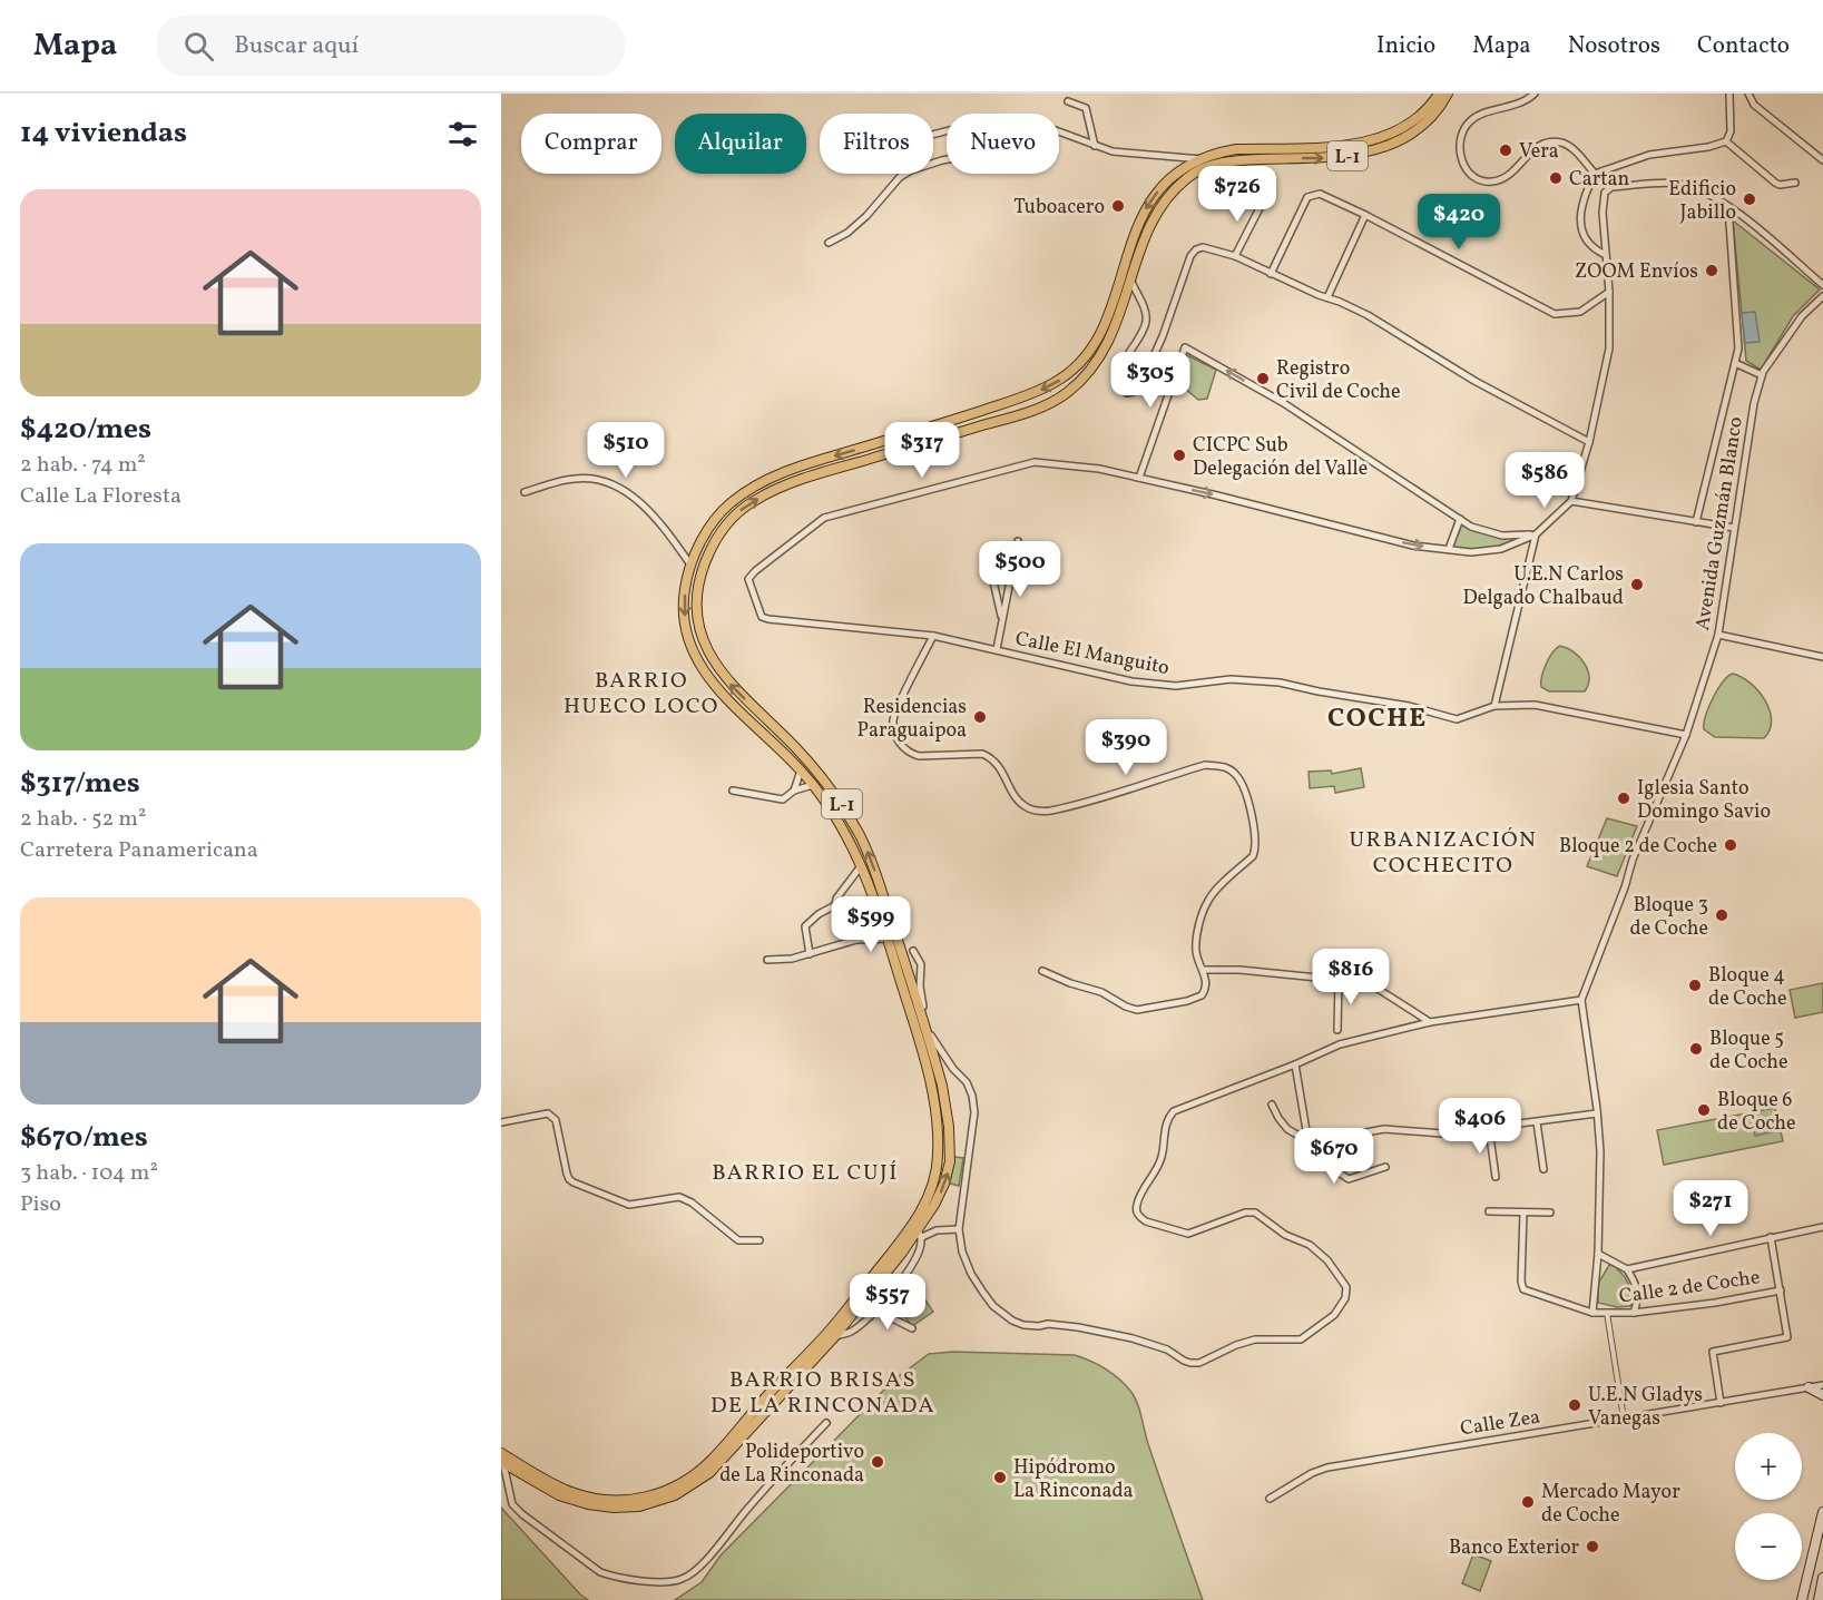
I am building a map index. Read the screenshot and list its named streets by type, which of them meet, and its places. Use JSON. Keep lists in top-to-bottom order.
{
  "streets": {
    "main road": ["L-1"],
    "street": [
      "Avenida Guzmán Blanco",
      "Calle El Manguito",
      "Calle 2 de Coche",
      "Calle Zea"
    ]
  },
  "crossings": [
    ["Avenida Guzmán Blanco", "Calle El Manguito"],
    ["Avenida Guzmán Blanco", "Calle 2 de Coche"]
  ],
  "districts": [
    "BARRIO HUECO LOCO",
    "COCHE",
    "URBANIZACIÓN COCHECITO",
    "BARRIO EL CUJÍ",
    "BARRIO BRISAS DE LA RINCONADA"
  ],
  "places": [
    "Vera",
    "Cartan",
    "Edificio Jabillo",
    "Tuboacero",
    "ZOOM Envíos",
    "Registro Civil de Coche",
    "CICPC Sub Delegación del Valle",
    "U.E.N Carlos Delgado Chalbaud",
    "Residencias Paraguaipoa",
    "Iglesia Santo Domingo Savio",
    "Bloque 2 de Coche",
    "Bloque 3 de Coche",
    "Bloque 4 de Coche",
    "Bloque 5 de Coche",
    "Bloque 6 de Coche",
    "U.E.N Gladys Vanegas",
    "Polideportivo de La Rinconada",
    "Hipódromo La Rinconada",
    "Mercado Mayor de Coche",
    "Banco Exterior"
  ],
  "page": {
    "header": "Mapa",
    "search": "Buscar aquí",
    "nav": [
      "Inicio",
      "Mapa",
      "Nosotros",
      "Contacto"
    ],
    "heading": "14 viviendas",
    "chip": [
      "Comprar",
      "Alquilar",
      "Filtros",
      "Nuevo"
    ],
    "price": [
      "$726",
      "$420",
      "$305",
      "$510",
      "$317",
      "$586",
      "$500",
      "$390",
      "$599",
      "$816",
      "$406",
      "$670",
      "$271",
      "$557"
    ],
    "list": [
      {
        "name": "$420/mes",
        "note": "2 hab. · 74 m² · Calle La Floresta"
      },
      {
        "name": "$317/mes",
        "note": "2 hab. · 52 m² · Carretera Panamericana"
      },
      {
        "name": "$670/mes",
        "note": "3 hab. · 104 m² · Piso"
      }
    ],
    "map_buttons": ["+", "−"]
  }
}
